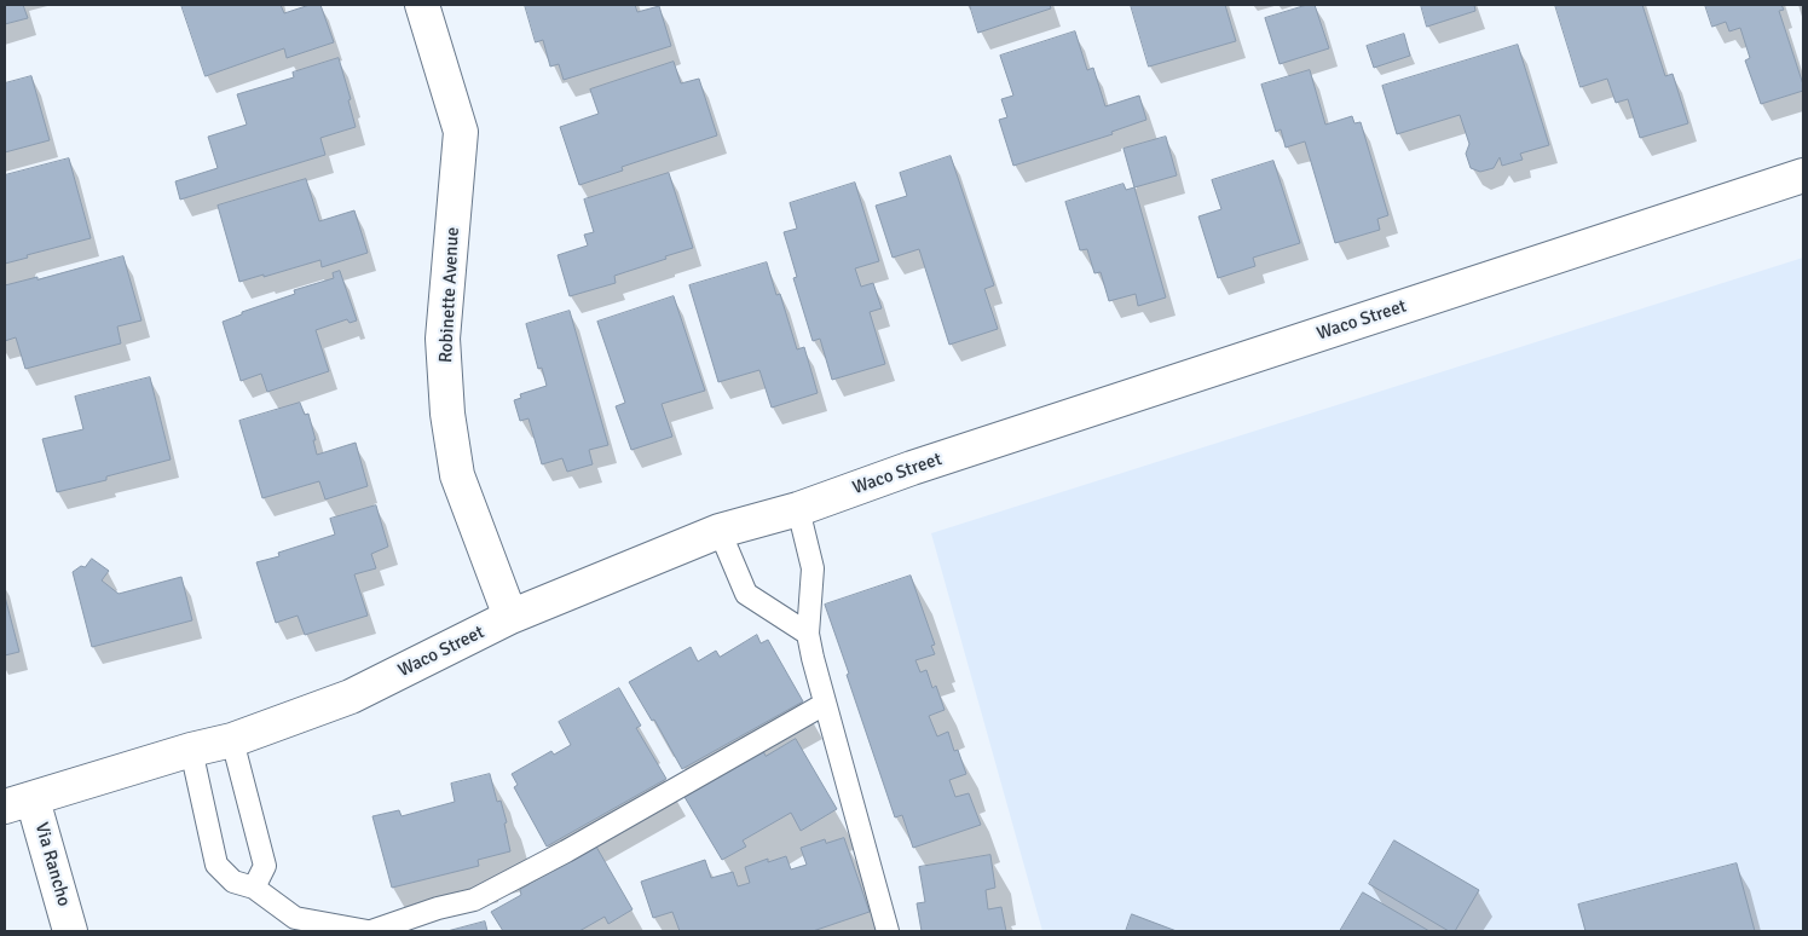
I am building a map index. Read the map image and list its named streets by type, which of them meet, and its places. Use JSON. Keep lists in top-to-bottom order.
{
  "streets": {
    "street": ["Robinette Avenue", "Waco Street", "Via Rancho"]
  },
  "crossings": [
    ["Robinette Avenue", "Waco Street"],
    ["Waco Street", "Via Rancho"]
  ]
}
